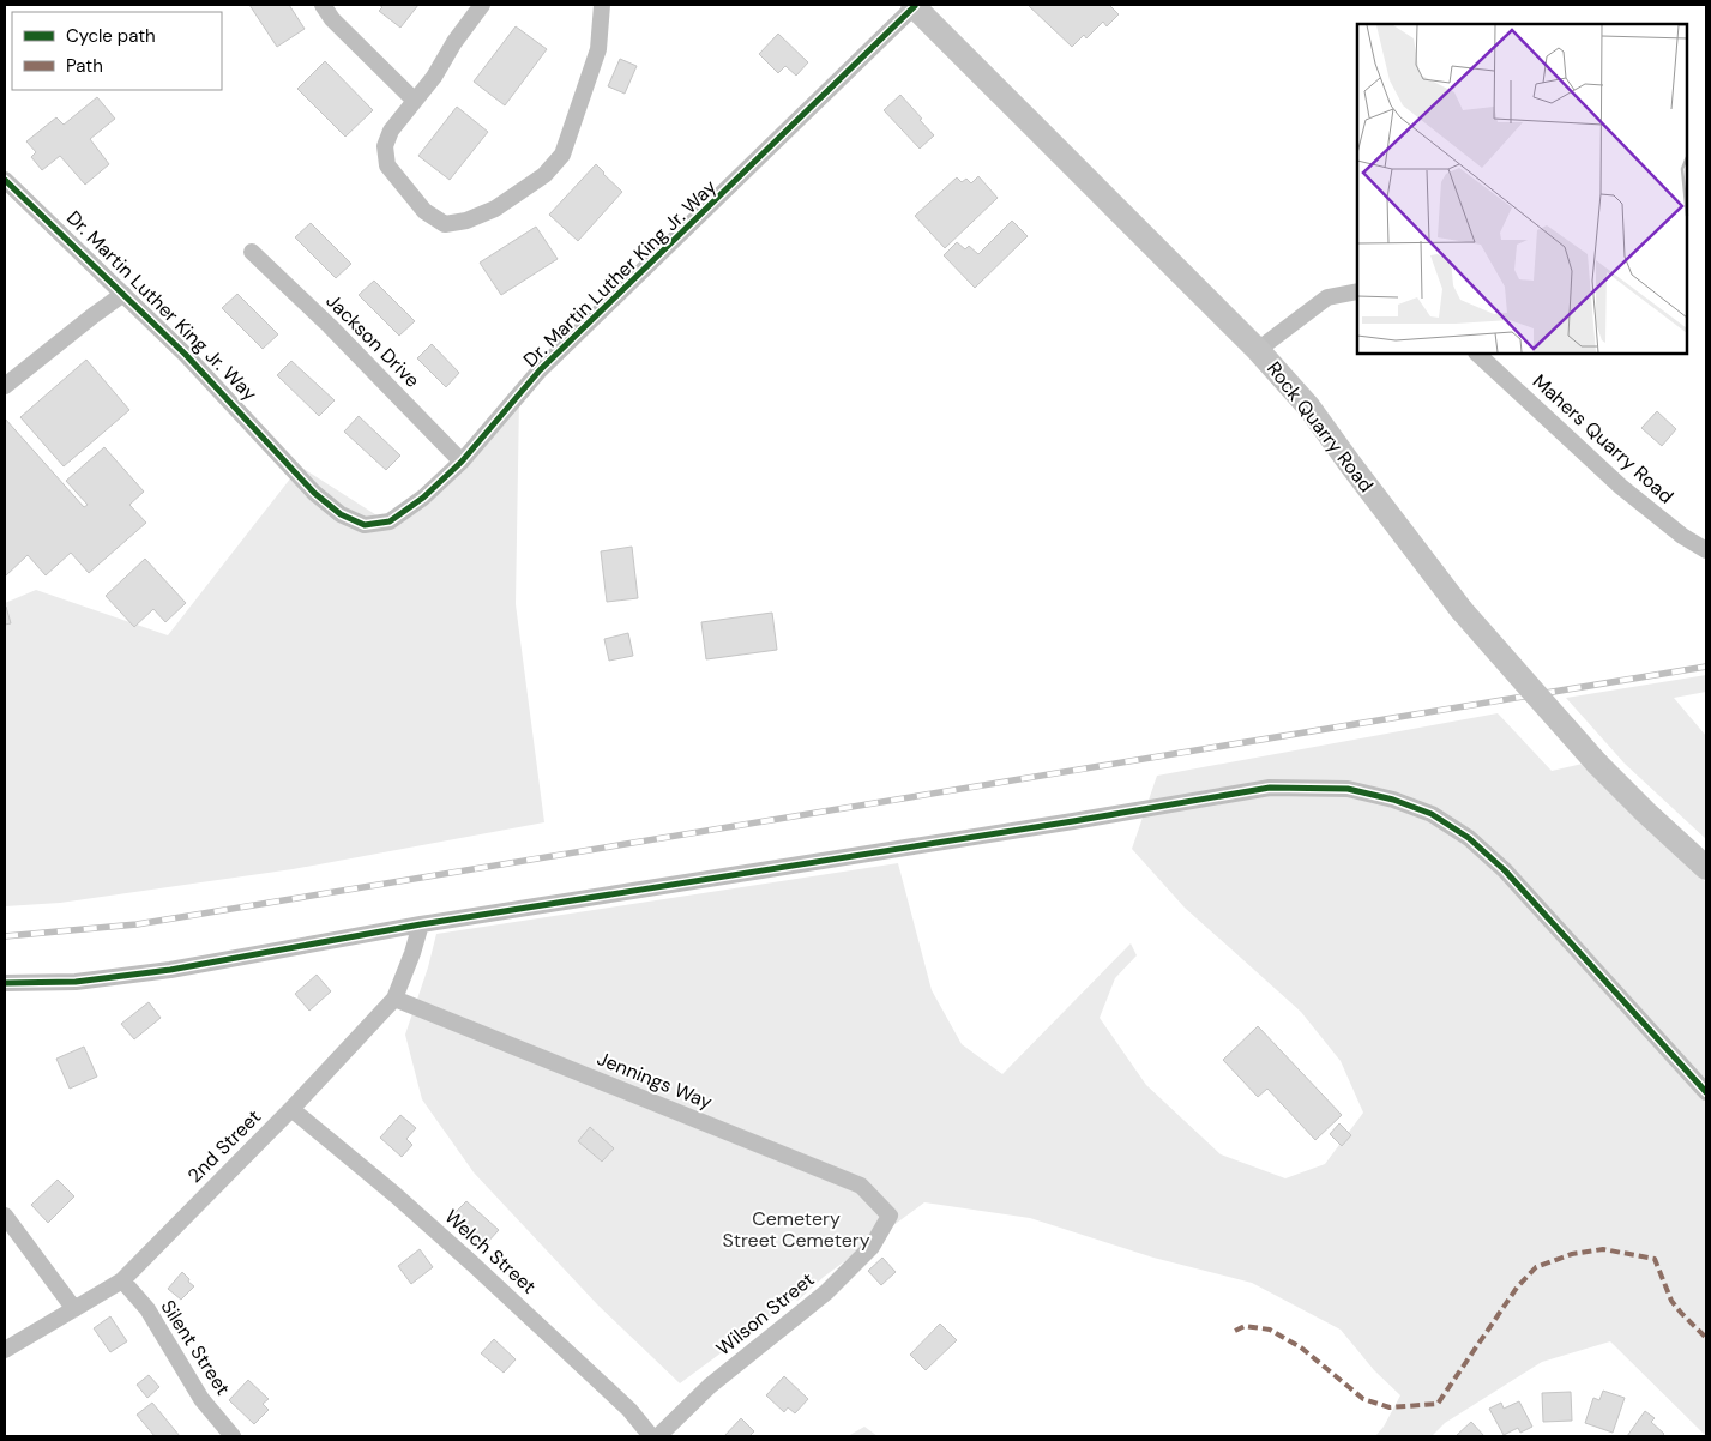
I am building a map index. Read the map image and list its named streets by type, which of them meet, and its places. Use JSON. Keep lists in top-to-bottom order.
{
  "streets": {
    "street": [
      "Dr. Martin Luther King Jr. Way",
      "Jackson Drive",
      "Rock Quarry Road",
      "Mahers Quarry Road",
      "Jennings Way",
      "2nd Street",
      "Welch Street",
      "Wilson Street",
      "Silent Street"
    ]
  },
  "crossings": [
    ["Dr. Martin Luther King Jr. Way", "Jackson Drive"],
    ["Dr. Martin Luther King Jr. Way", "Rock Quarry Road"],
    ["Jennings Way", "2nd Street"],
    ["Jennings Way", "Wilson Street"],
    ["2nd Street", "Welch Street"],
    ["2nd Street", "Silent Street"]
  ],
  "parks": ["Cemetery Street Cemetery"],
  "legend": ["Cycle path", "Path"]
}
